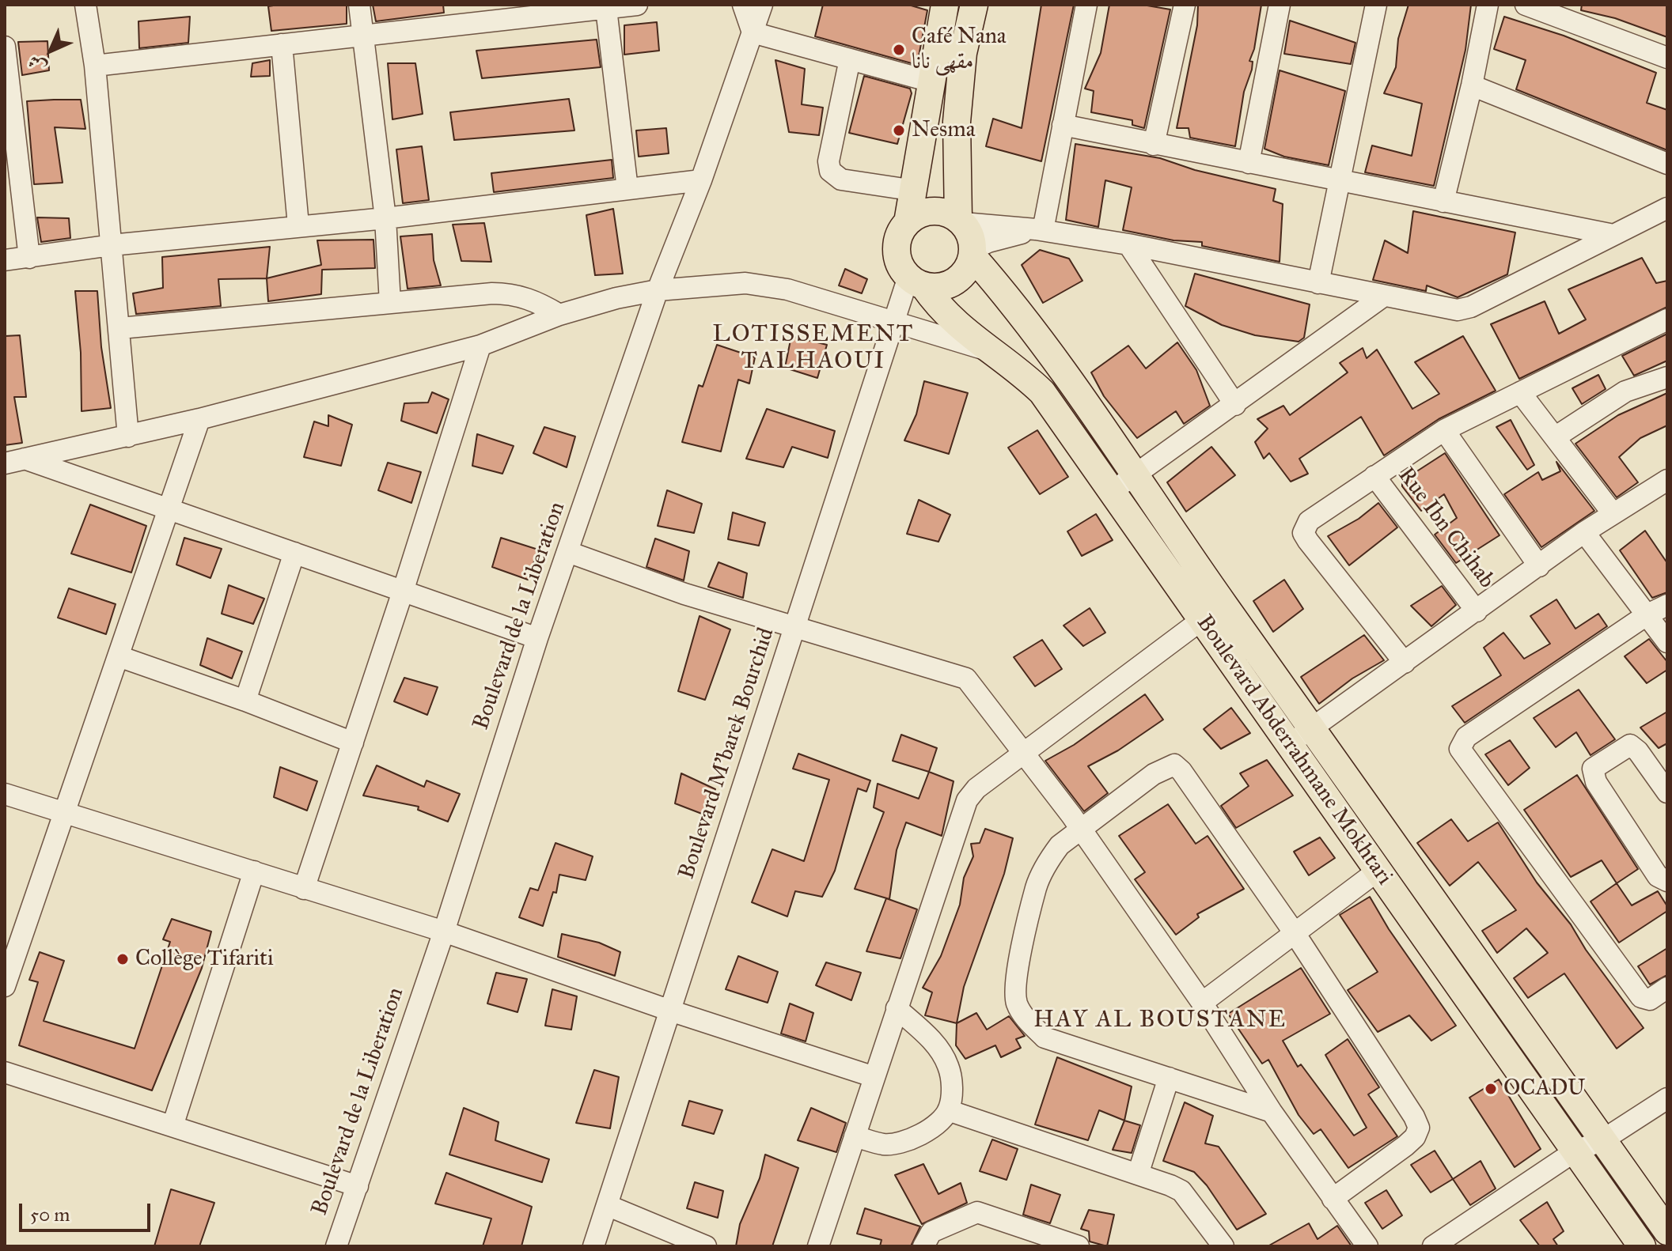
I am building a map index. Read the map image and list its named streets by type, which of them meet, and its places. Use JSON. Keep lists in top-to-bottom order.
{
  "streets": {
    "main road": ["Boulevard Abderrahmane Mokhtari"],
    "street": ["Rue Ibn Chihab", "Boulevard de la Liberation", "Boulevard M'barek Bourchid"]
  },
  "crossings": [
    ["Boulevard de la Liberation", "Boulevard Abderrahmane Mokhtari"],
    ["Boulevard Abderrahmane Mokhtari", "Boulevard M'barek Bourchid"]
  ],
  "districts": ["LOTISSEMENT TALHAOUI", "HAY AL BOUSTANE"],
  "places": [
    "Café Nana مقهى نانا",
    "Nesma",
    "Collège Tifariti",
    "OCADU"
  ],
  "scale_bar": "50 m",
  "north": "bottom left"
}
